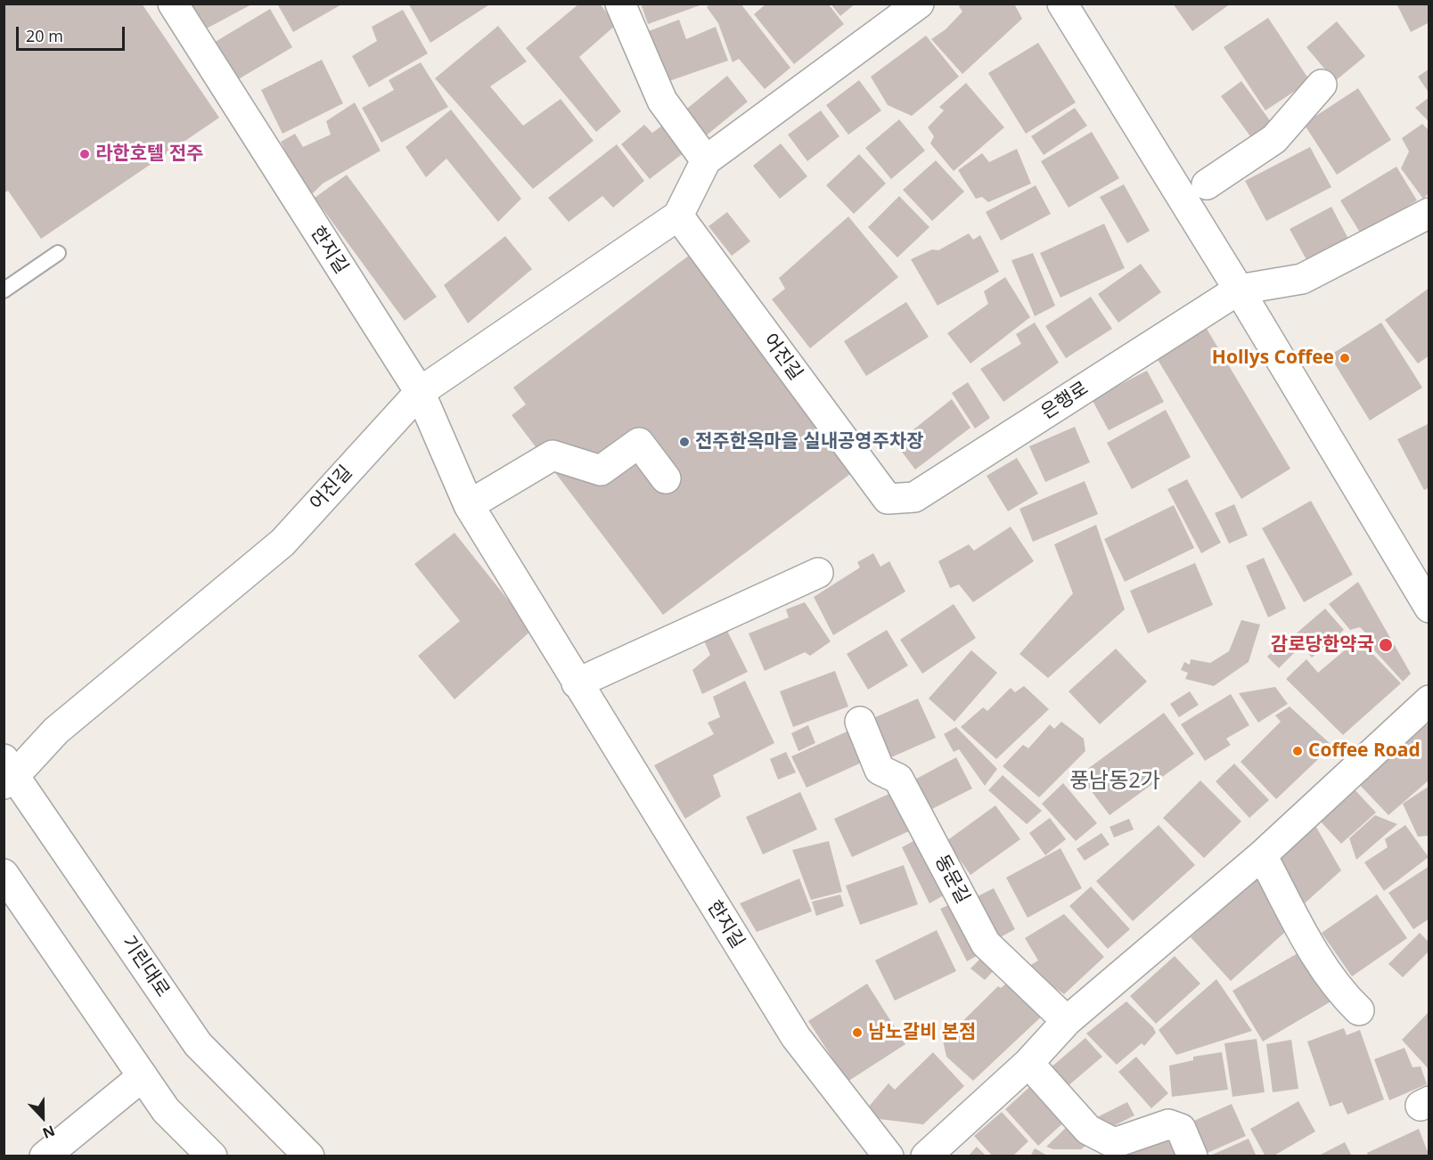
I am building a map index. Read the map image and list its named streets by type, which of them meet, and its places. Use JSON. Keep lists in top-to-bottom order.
{
  "streets": {
    "street": [
      "한지길",
      "어진길",
      "은행로",
      "동문길",
      "기린대로"
    ]
  },
  "crossings": [
    ["한지길", "어진길"],
    ["어진길", "은행로"],
    ["어진길", "기린대로"]
  ],
  "districts": ["풍남동2가"],
  "places": [
    "라한호텔 전주",
    "Hollys Coffee",
    "전주한옥마을 실내공영주차장",
    "감로당한약국",
    "Coffee Road",
    "남노갈비 본점"
  ],
  "scale_bar": "20 m",
  "north": "bottom"
}
